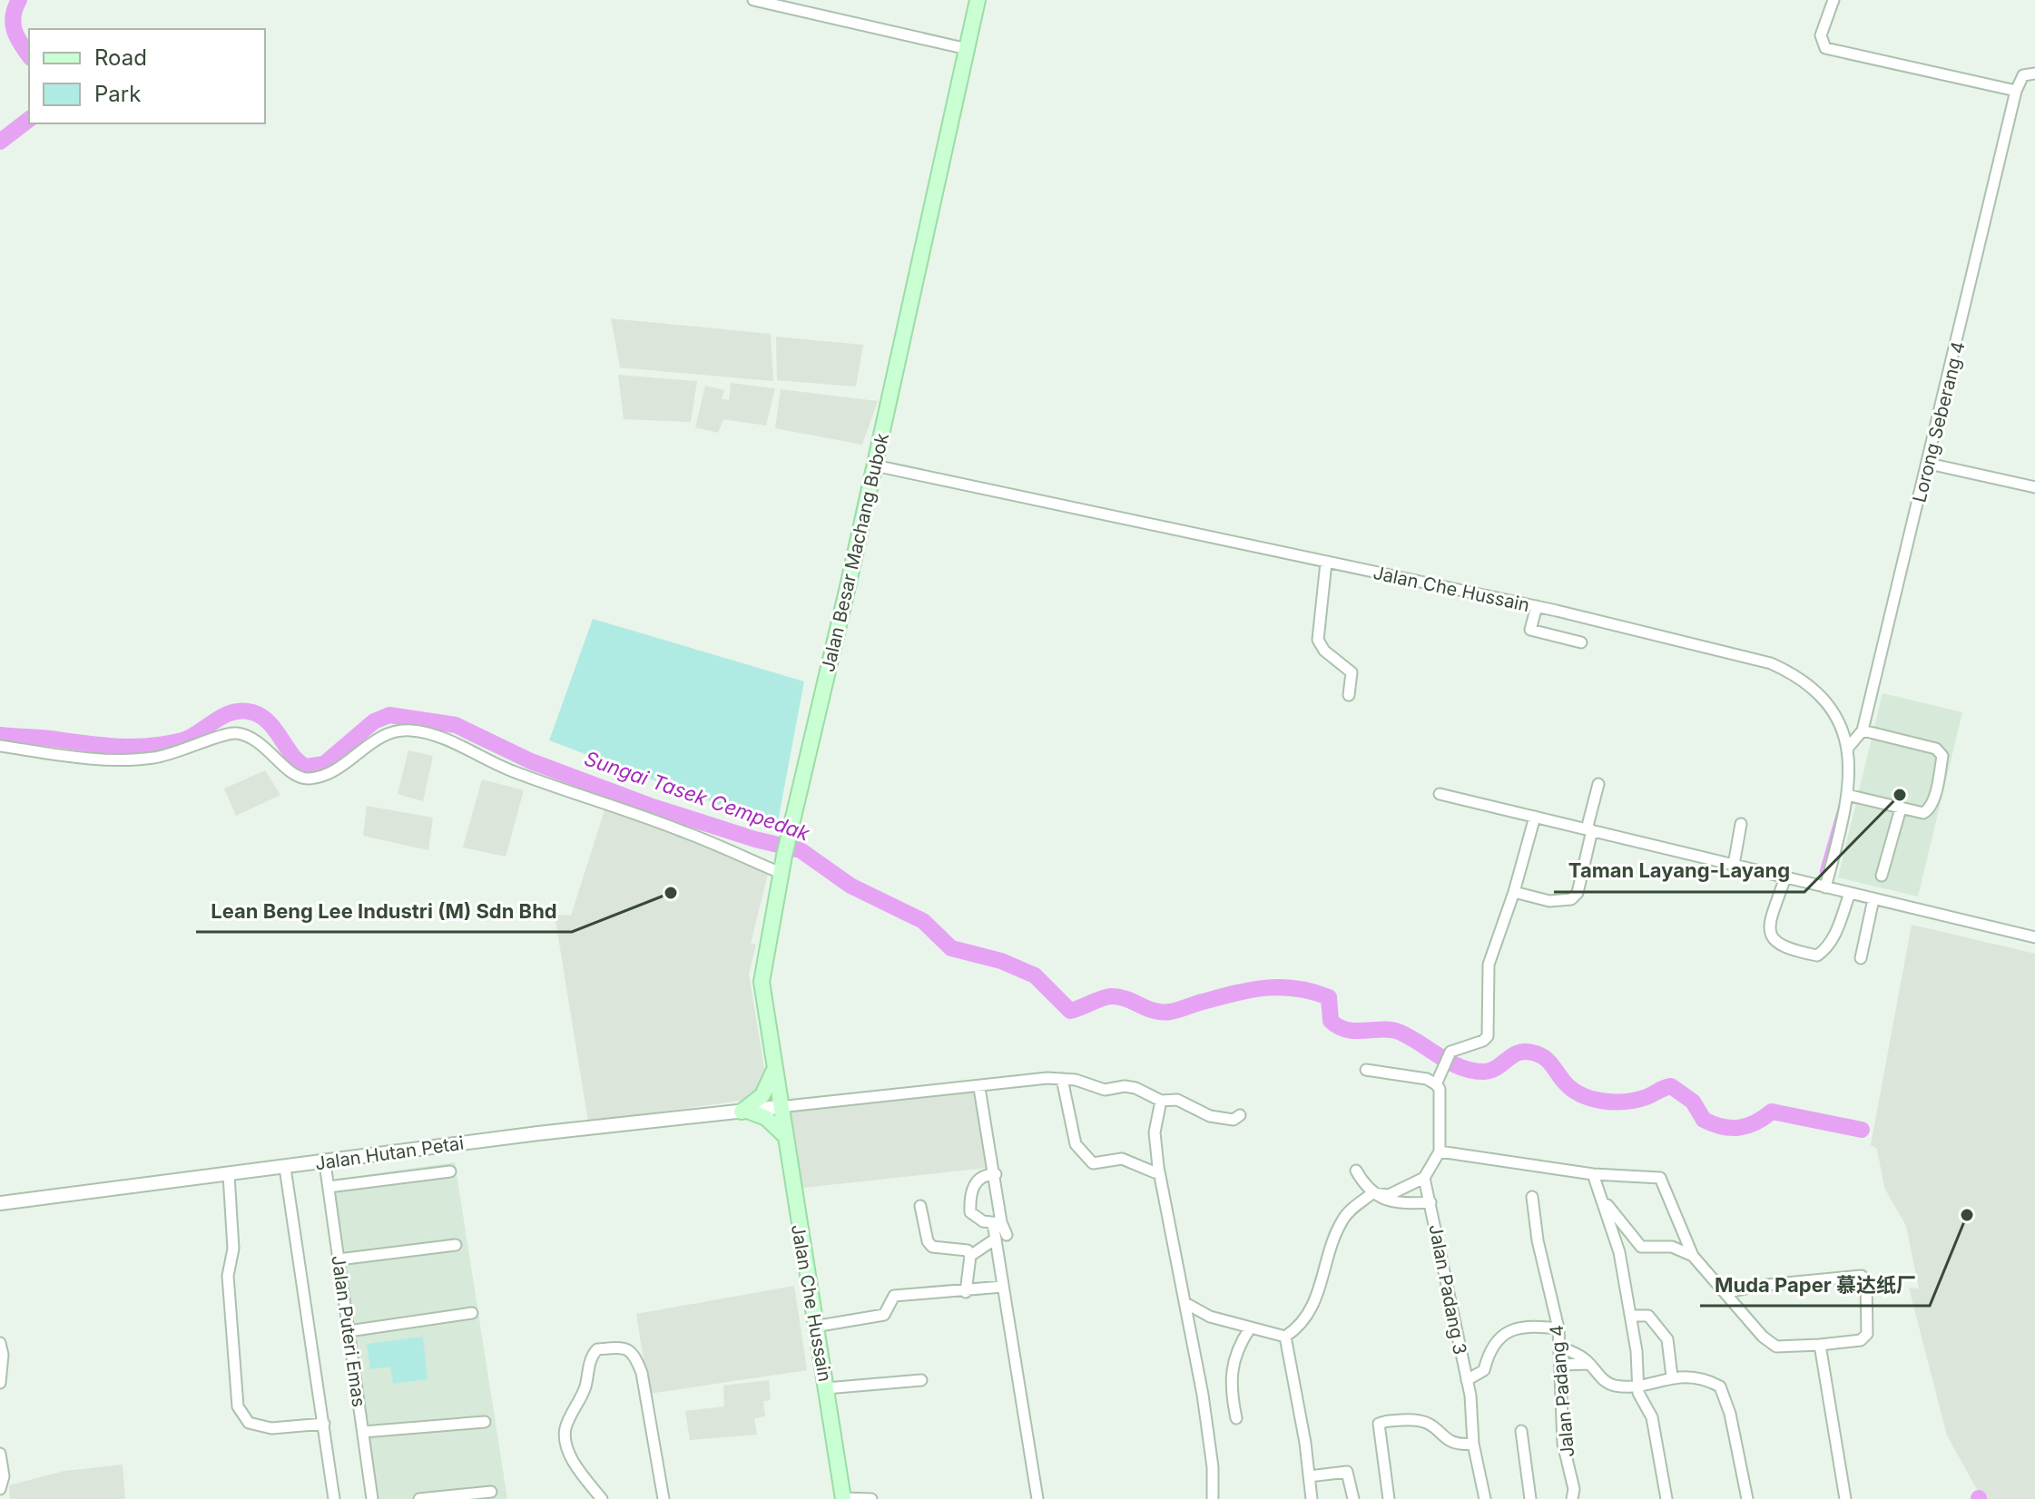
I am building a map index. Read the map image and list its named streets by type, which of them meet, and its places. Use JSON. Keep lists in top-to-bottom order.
{
  "streets": {
    "main road": ["Jalan Besar Machang Bubok", "Jalan Che Hussain"],
    "street": [
      "Lorong Seberang 4",
      "Jalan Hutan Petai",
      "Jalan Padang 3",
      "Jalan Puteri Emas",
      "Jalan Padang 4"
    ]
  },
  "crossings": [
    ["Lorong Seberang 4", "Jalan Che Hussain"],
    ["Jalan Besar Machang Bubok", "Jalan Che Hussain"],
    ["Jalan Besar Machang Bubok", "Jalan Hutan Petai"],
    ["Jalan Che Hussain", "Jalan Hutan Petai"],
    ["Jalan Hutan Petai", "Jalan Puteri Emas"]
  ],
  "water": ["Sungai Tasek Cempedak"],
  "places": ["Taman Layang-Layang", "Lean Beng Lee Industri (M) Sdn Bhd", "Muda Paper 慕达纸厂"],
  "legend": ["Road", "Park"]
}
